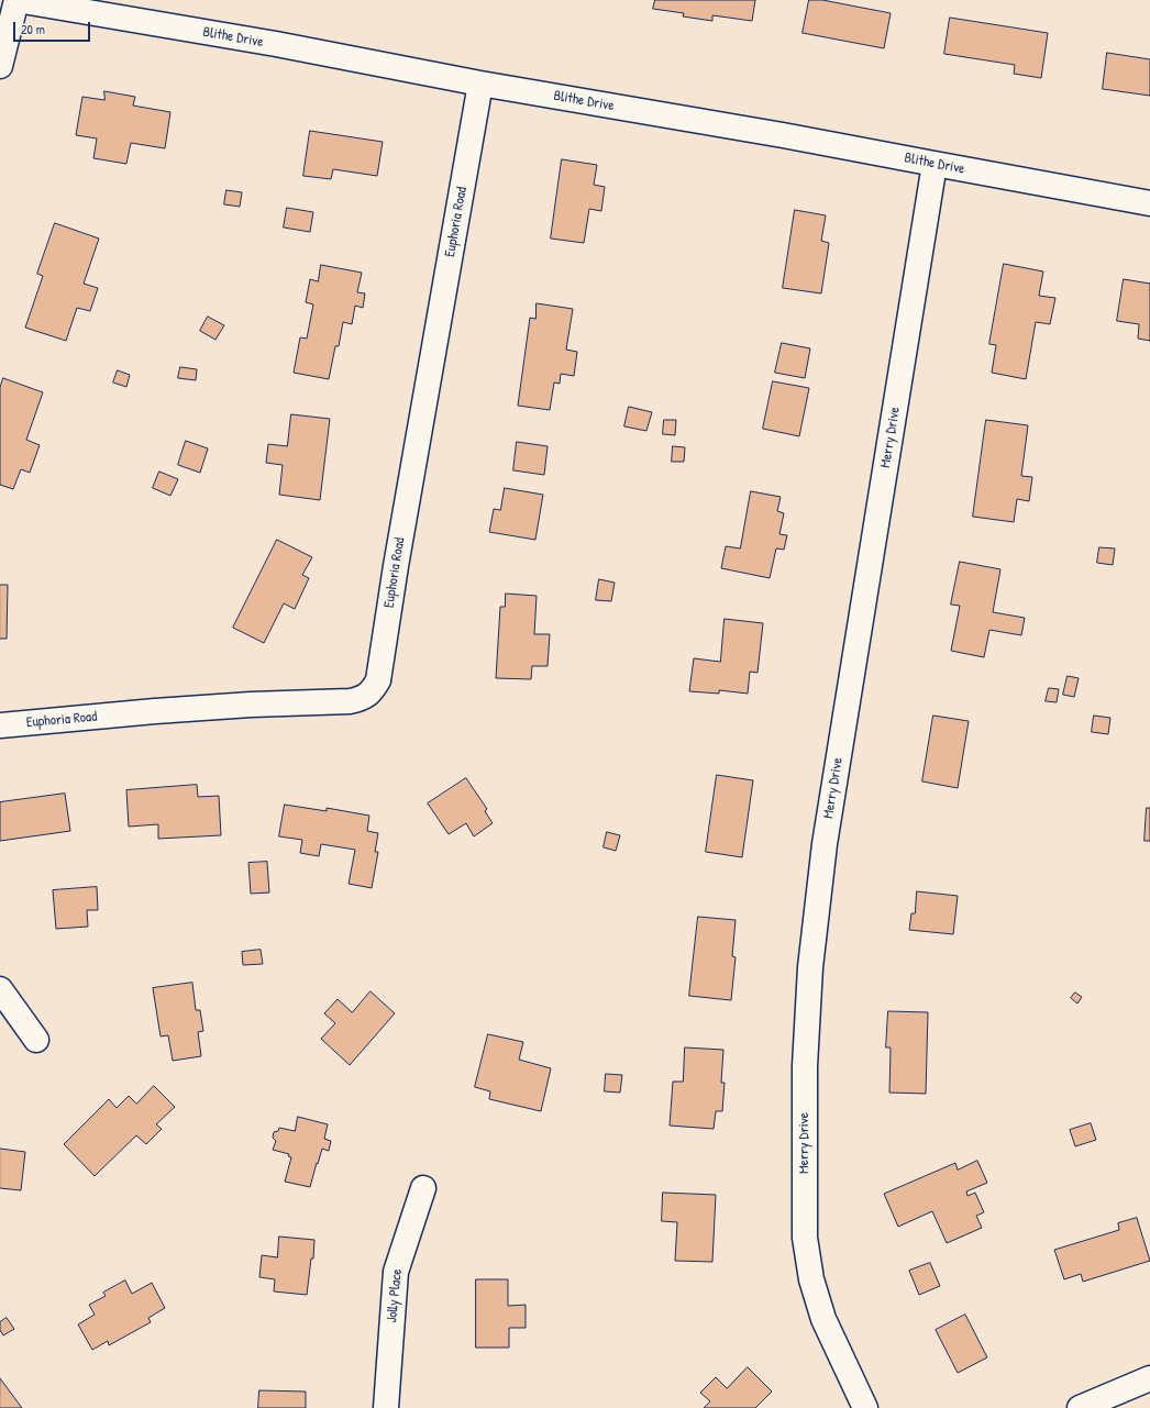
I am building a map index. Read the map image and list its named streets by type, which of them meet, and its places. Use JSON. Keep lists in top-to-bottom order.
{
  "streets": {
    "street": [
      "Blithe Drive",
      "Euphoria Road",
      "Merry Drive",
      "Jolly Place"
    ]
  },
  "crossings": [
    ["Blithe Drive", "Euphoria Road"],
    ["Blithe Drive", "Merry Drive"]
  ],
  "scale_bar": "20 m"
}
